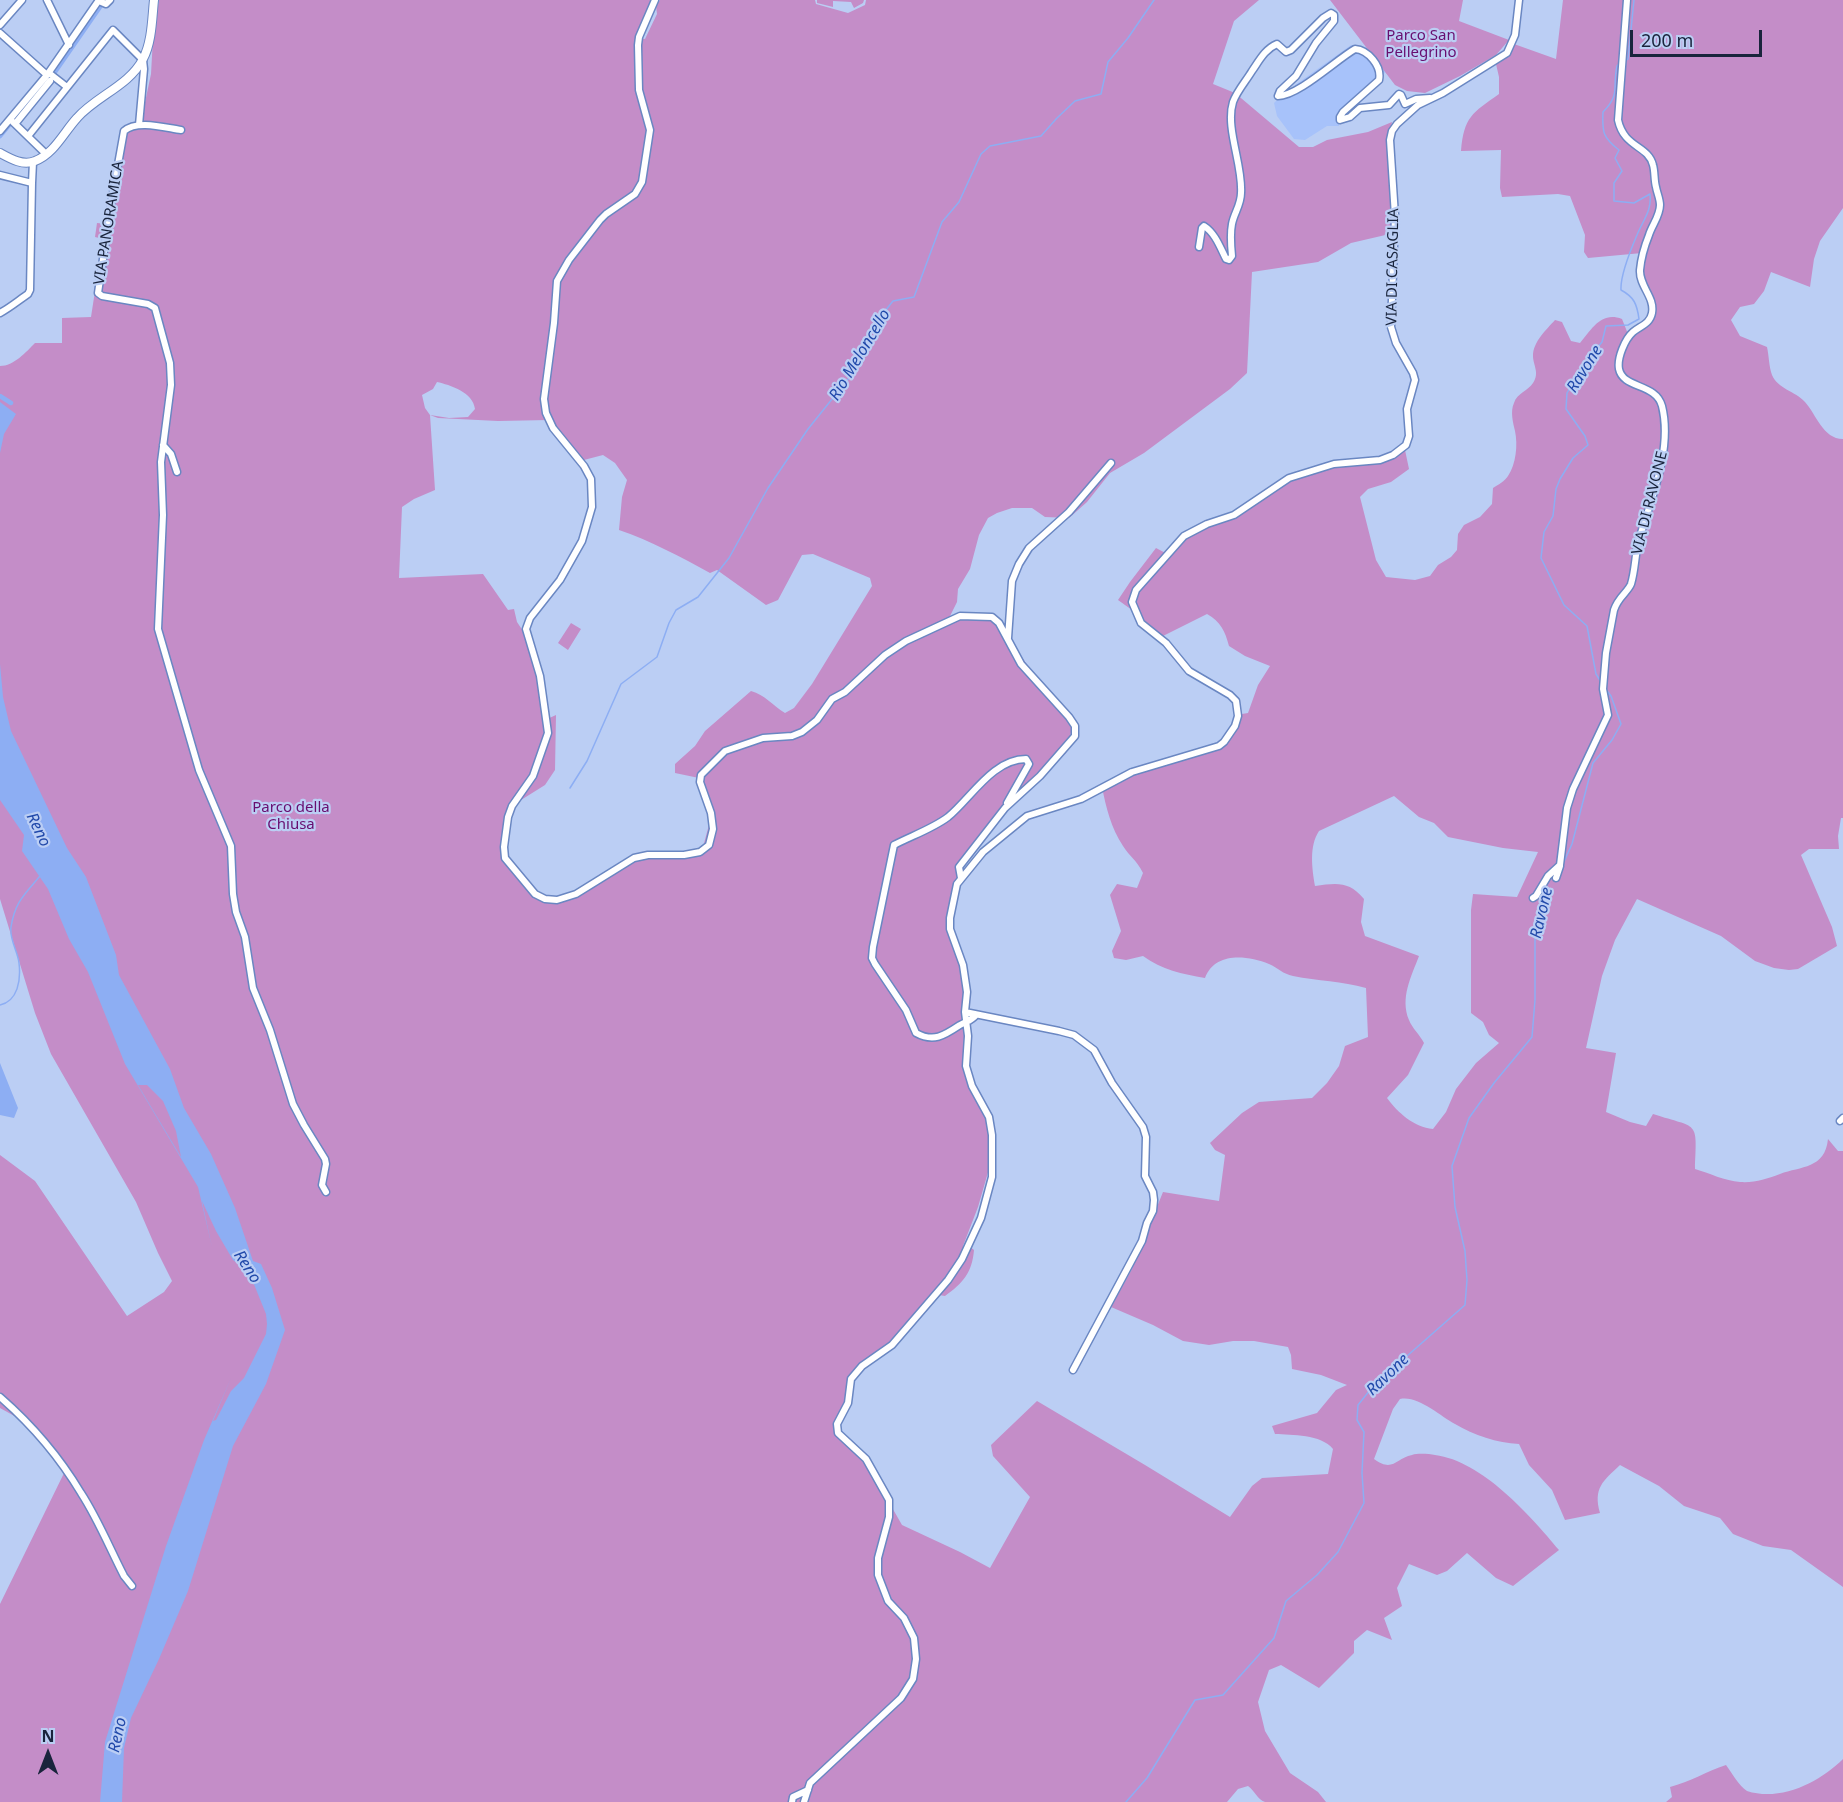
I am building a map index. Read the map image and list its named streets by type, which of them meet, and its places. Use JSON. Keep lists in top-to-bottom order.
{
  "streets": {
    "street": ["VIA PANORAMICA", "VIA DI CASAGLIA", "VIA DI RAVONE"]
  },
  "water": ["Rio Meloncello", "Ravone", "Reno"],
  "parks": ["Parco San Pellegrino", "Parco della Chiusa"],
  "scale_bar": "200 m",
  "north": "top"
}
